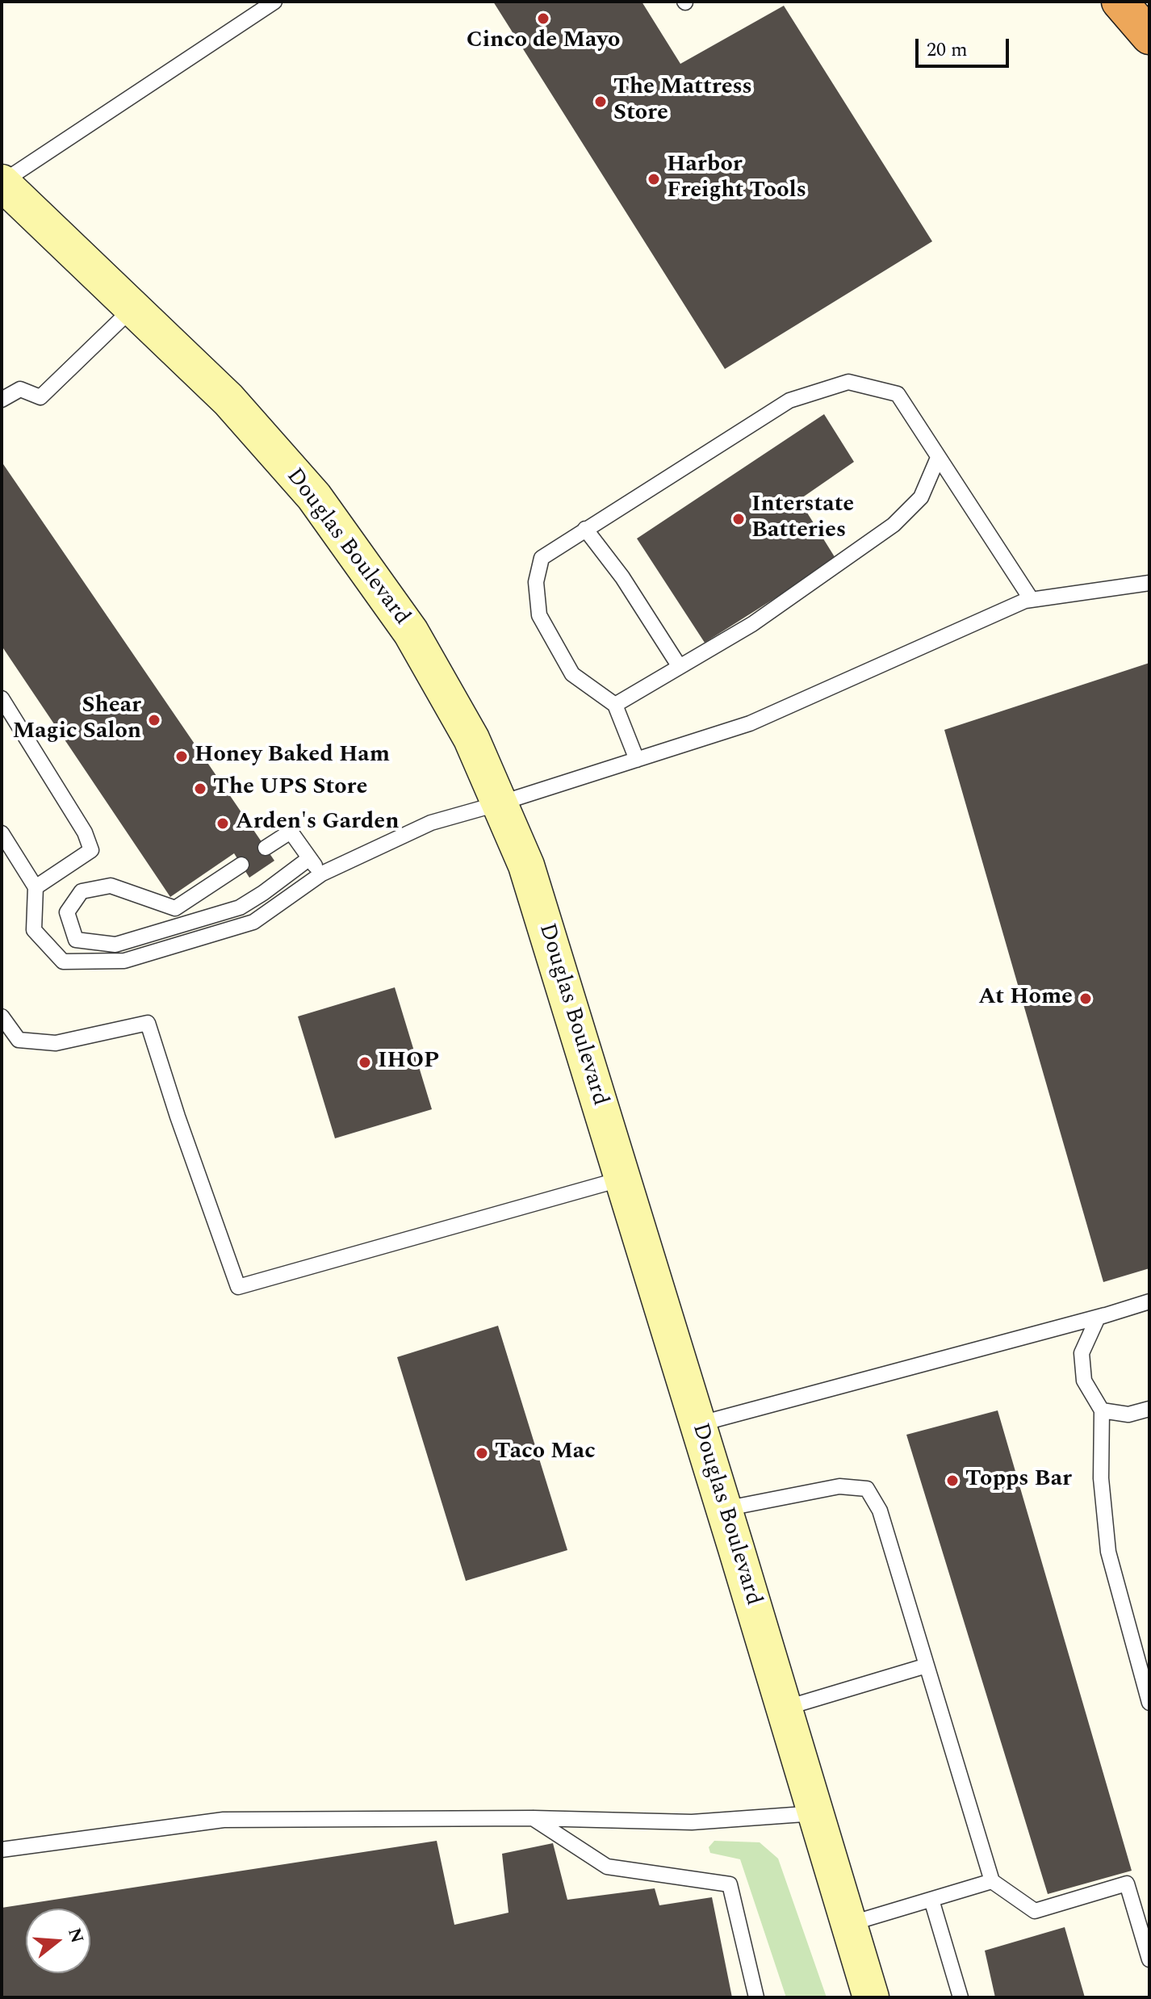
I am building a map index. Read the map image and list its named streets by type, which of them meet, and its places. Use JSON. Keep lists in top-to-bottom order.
{
  "streets": {
    "main road": ["Douglas Boulevard"]
  },
  "places": [
    "Cinco de Mayo",
    "The Mattress Store",
    "Harbor Freight Tools",
    "Interstate Batteries",
    "Shear Magic Salon",
    "Honey Baked Ham",
    "The UPS Store",
    "Arden's Garden",
    "At Home",
    "IHOP",
    "Taco Mac",
    "Topps Bar"
  ],
  "scale_bar": "20 m",
  "north": "right"
}
